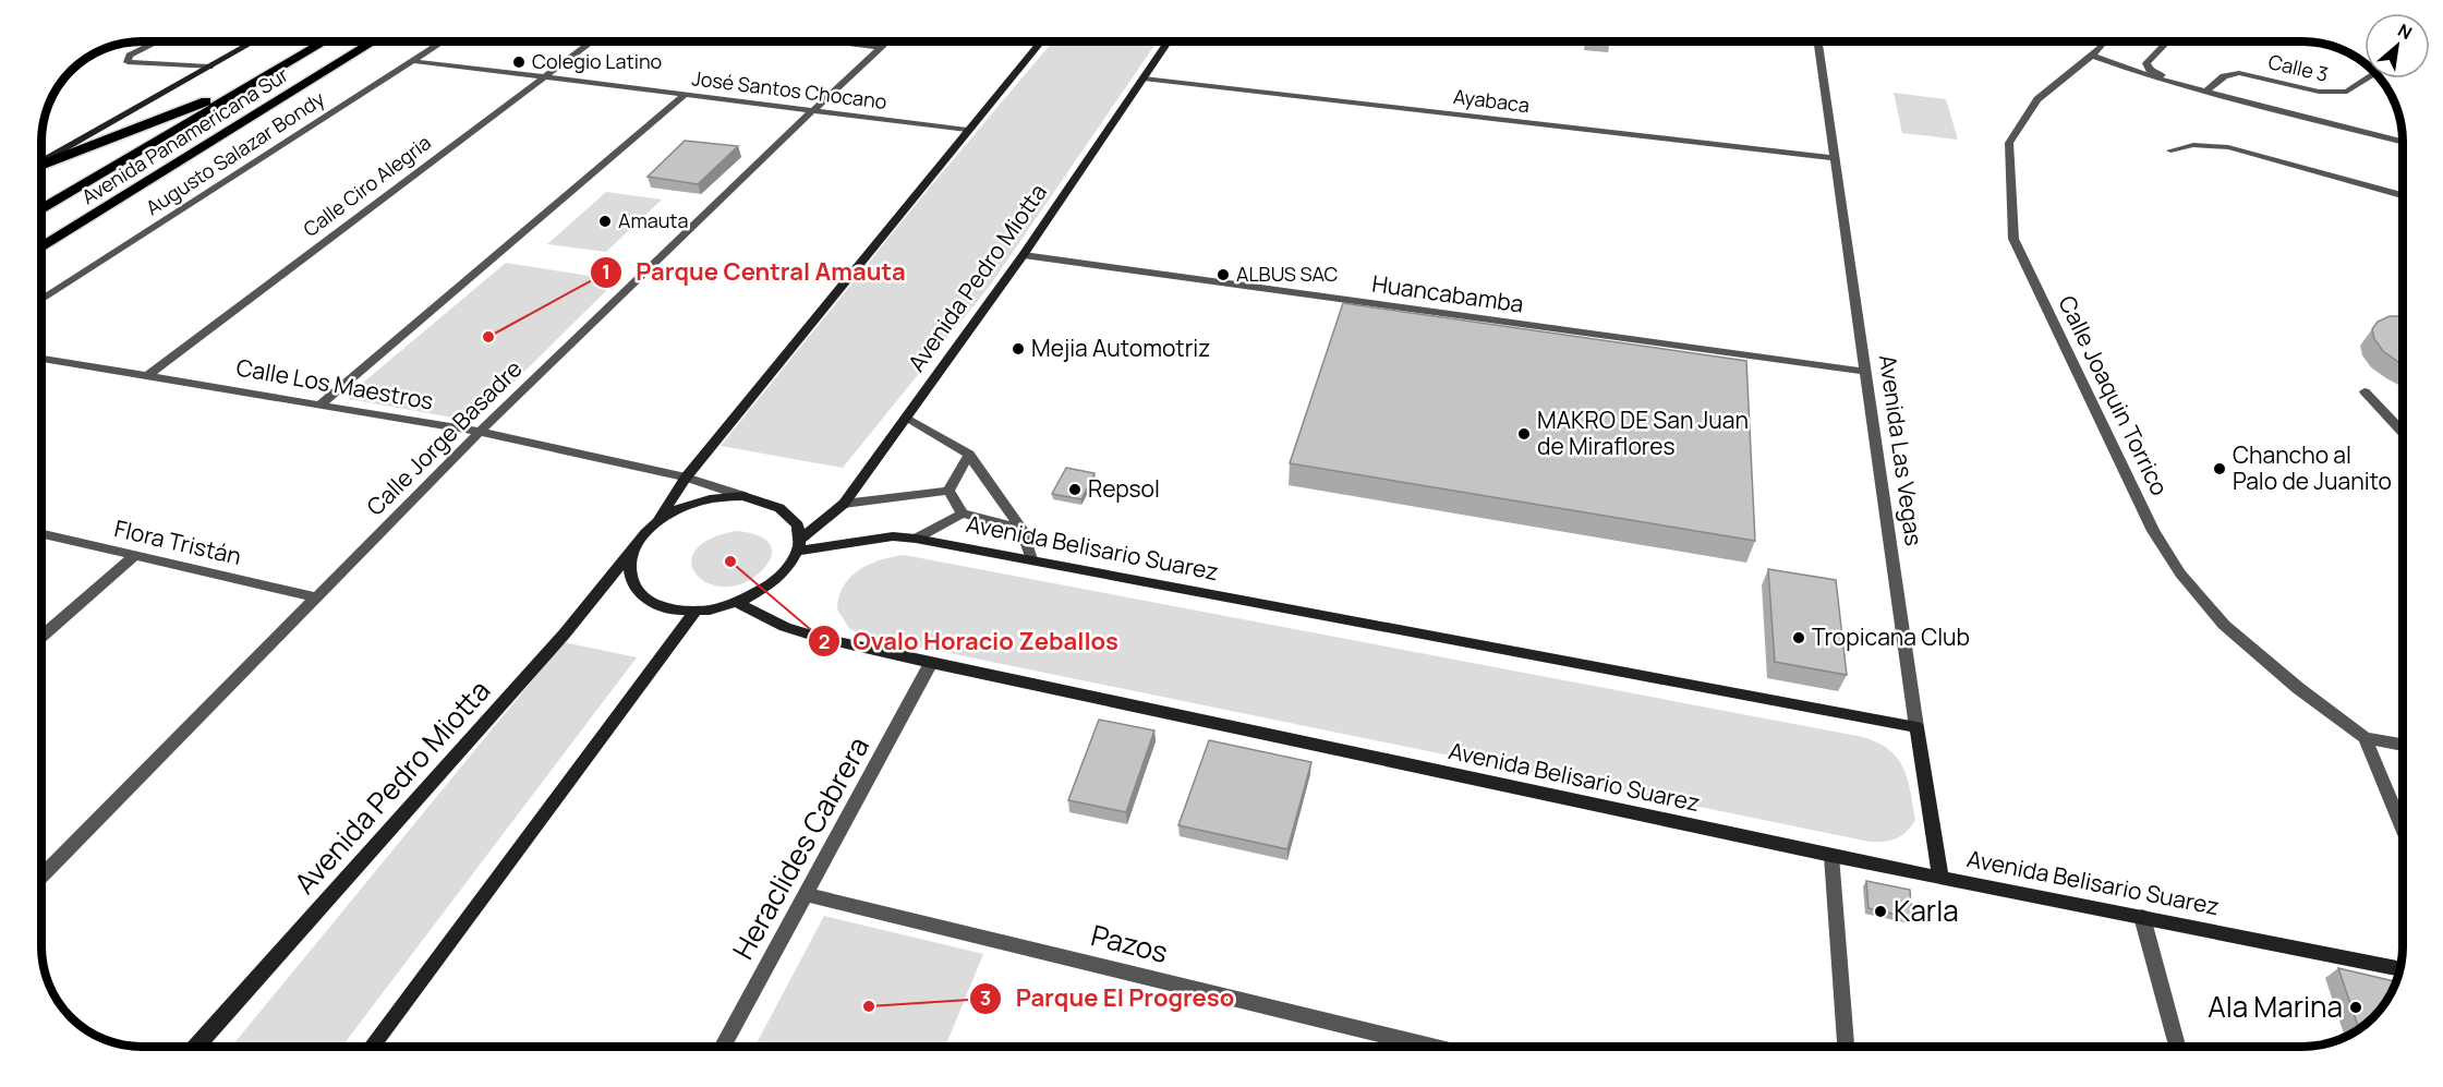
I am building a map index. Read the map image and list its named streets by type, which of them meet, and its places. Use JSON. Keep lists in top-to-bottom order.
{
  "streets": {
    "highway": ["Avenida Panamericana Sur"],
    "main road": ["Avenida Pedro Miotta", "Avenida Las Vegas", "Avenida Belisario Suarez"],
    "street": [
      "Calle 3",
      "José Santos Chocano",
      "Ayabaca",
      "Augusto Salazar Bondy",
      "Calle Ciro Alegria",
      "Huancabamba",
      "Calle Los Maestros",
      "Calle Joaquin Torrico",
      "Calle Jorge Basadre",
      "Flora Tristán",
      "Heraclides Cabrera",
      "Pazos"
    ]
  },
  "crossings": [
    ["José Santos Chocano", "Augusto Salazar Bondy"],
    ["José Santos Chocano", "Calle Ciro Alegria"],
    ["José Santos Chocano", "Calle Jorge Basadre"],
    ["Ayabaca", "Avenida Pedro Miotta"],
    ["Ayabaca", "Avenida Las Vegas"],
    ["Calle Ciro Alegria", "Calle Los Maestros"],
    ["Avenida Pedro Miotta", "Huancabamba"],
    ["Avenida Pedro Miotta", "Calle Los Maestros"],
    ["Avenida Pedro Miotta", "Avenida Belisario Suarez"],
    ["Huancabamba", "Avenida Las Vegas"],
    ["Calle Los Maestros", "Calle Jorge Basadre"],
    ["Calle Los Maestros", "Avenida Belisario Suarez"],
    ["Calle Jorge Basadre", "Flora Tristán"],
    ["Avenida Las Vegas", "Avenida Belisario Suarez"],
    ["Avenida Belisario Suarez", "Heraclides Cabrera"],
    ["Heraclides Cabrera", "Pazos"]
  ],
  "places": [
    "Colegio Latino",
    "Amauta",
    "ALBUS SAC",
    "Parque Central Amauta",
    "Mejia Automotriz",
    "MAKRO DE San Juan de Miraflores",
    "Chancho al Palo de Juanito",
    "Repsol",
    "Ovalo Horacio Zeballos",
    "Tropicana Club",
    "Karla",
    "Parque El Progreso",
    "Ala Marina"
  ],
  "north": "top right"
}
